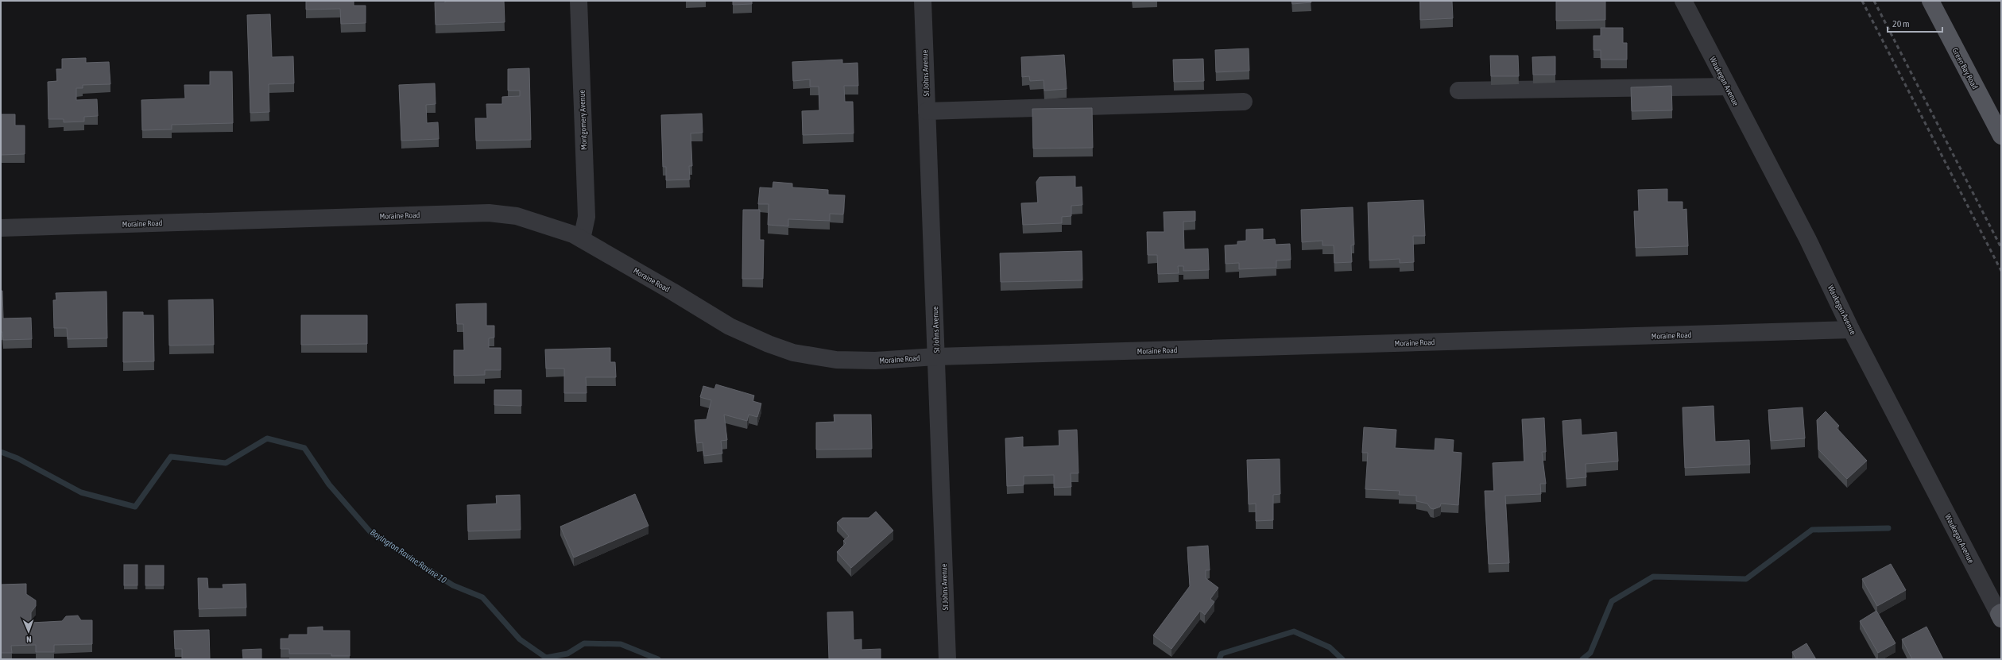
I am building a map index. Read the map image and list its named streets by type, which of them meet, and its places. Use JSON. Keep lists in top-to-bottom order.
{
  "streets": {
    "main road": ["Green Bay Road"],
    "street": [
      "St Johns Avenue",
      "Waukegan Avenue",
      "Montgomery Avenue",
      "Moraine Road"
    ]
  },
  "crossings": [
    ["St Johns Avenue", "Moraine Road"],
    ["Waukegan Avenue", "Moraine Road"],
    ["Montgomery Avenue", "Moraine Road"]
  ],
  "water": ["Boyington Ravine;Ravine 10"],
  "scale_bar": "20 m",
  "north": "bottom"
}
